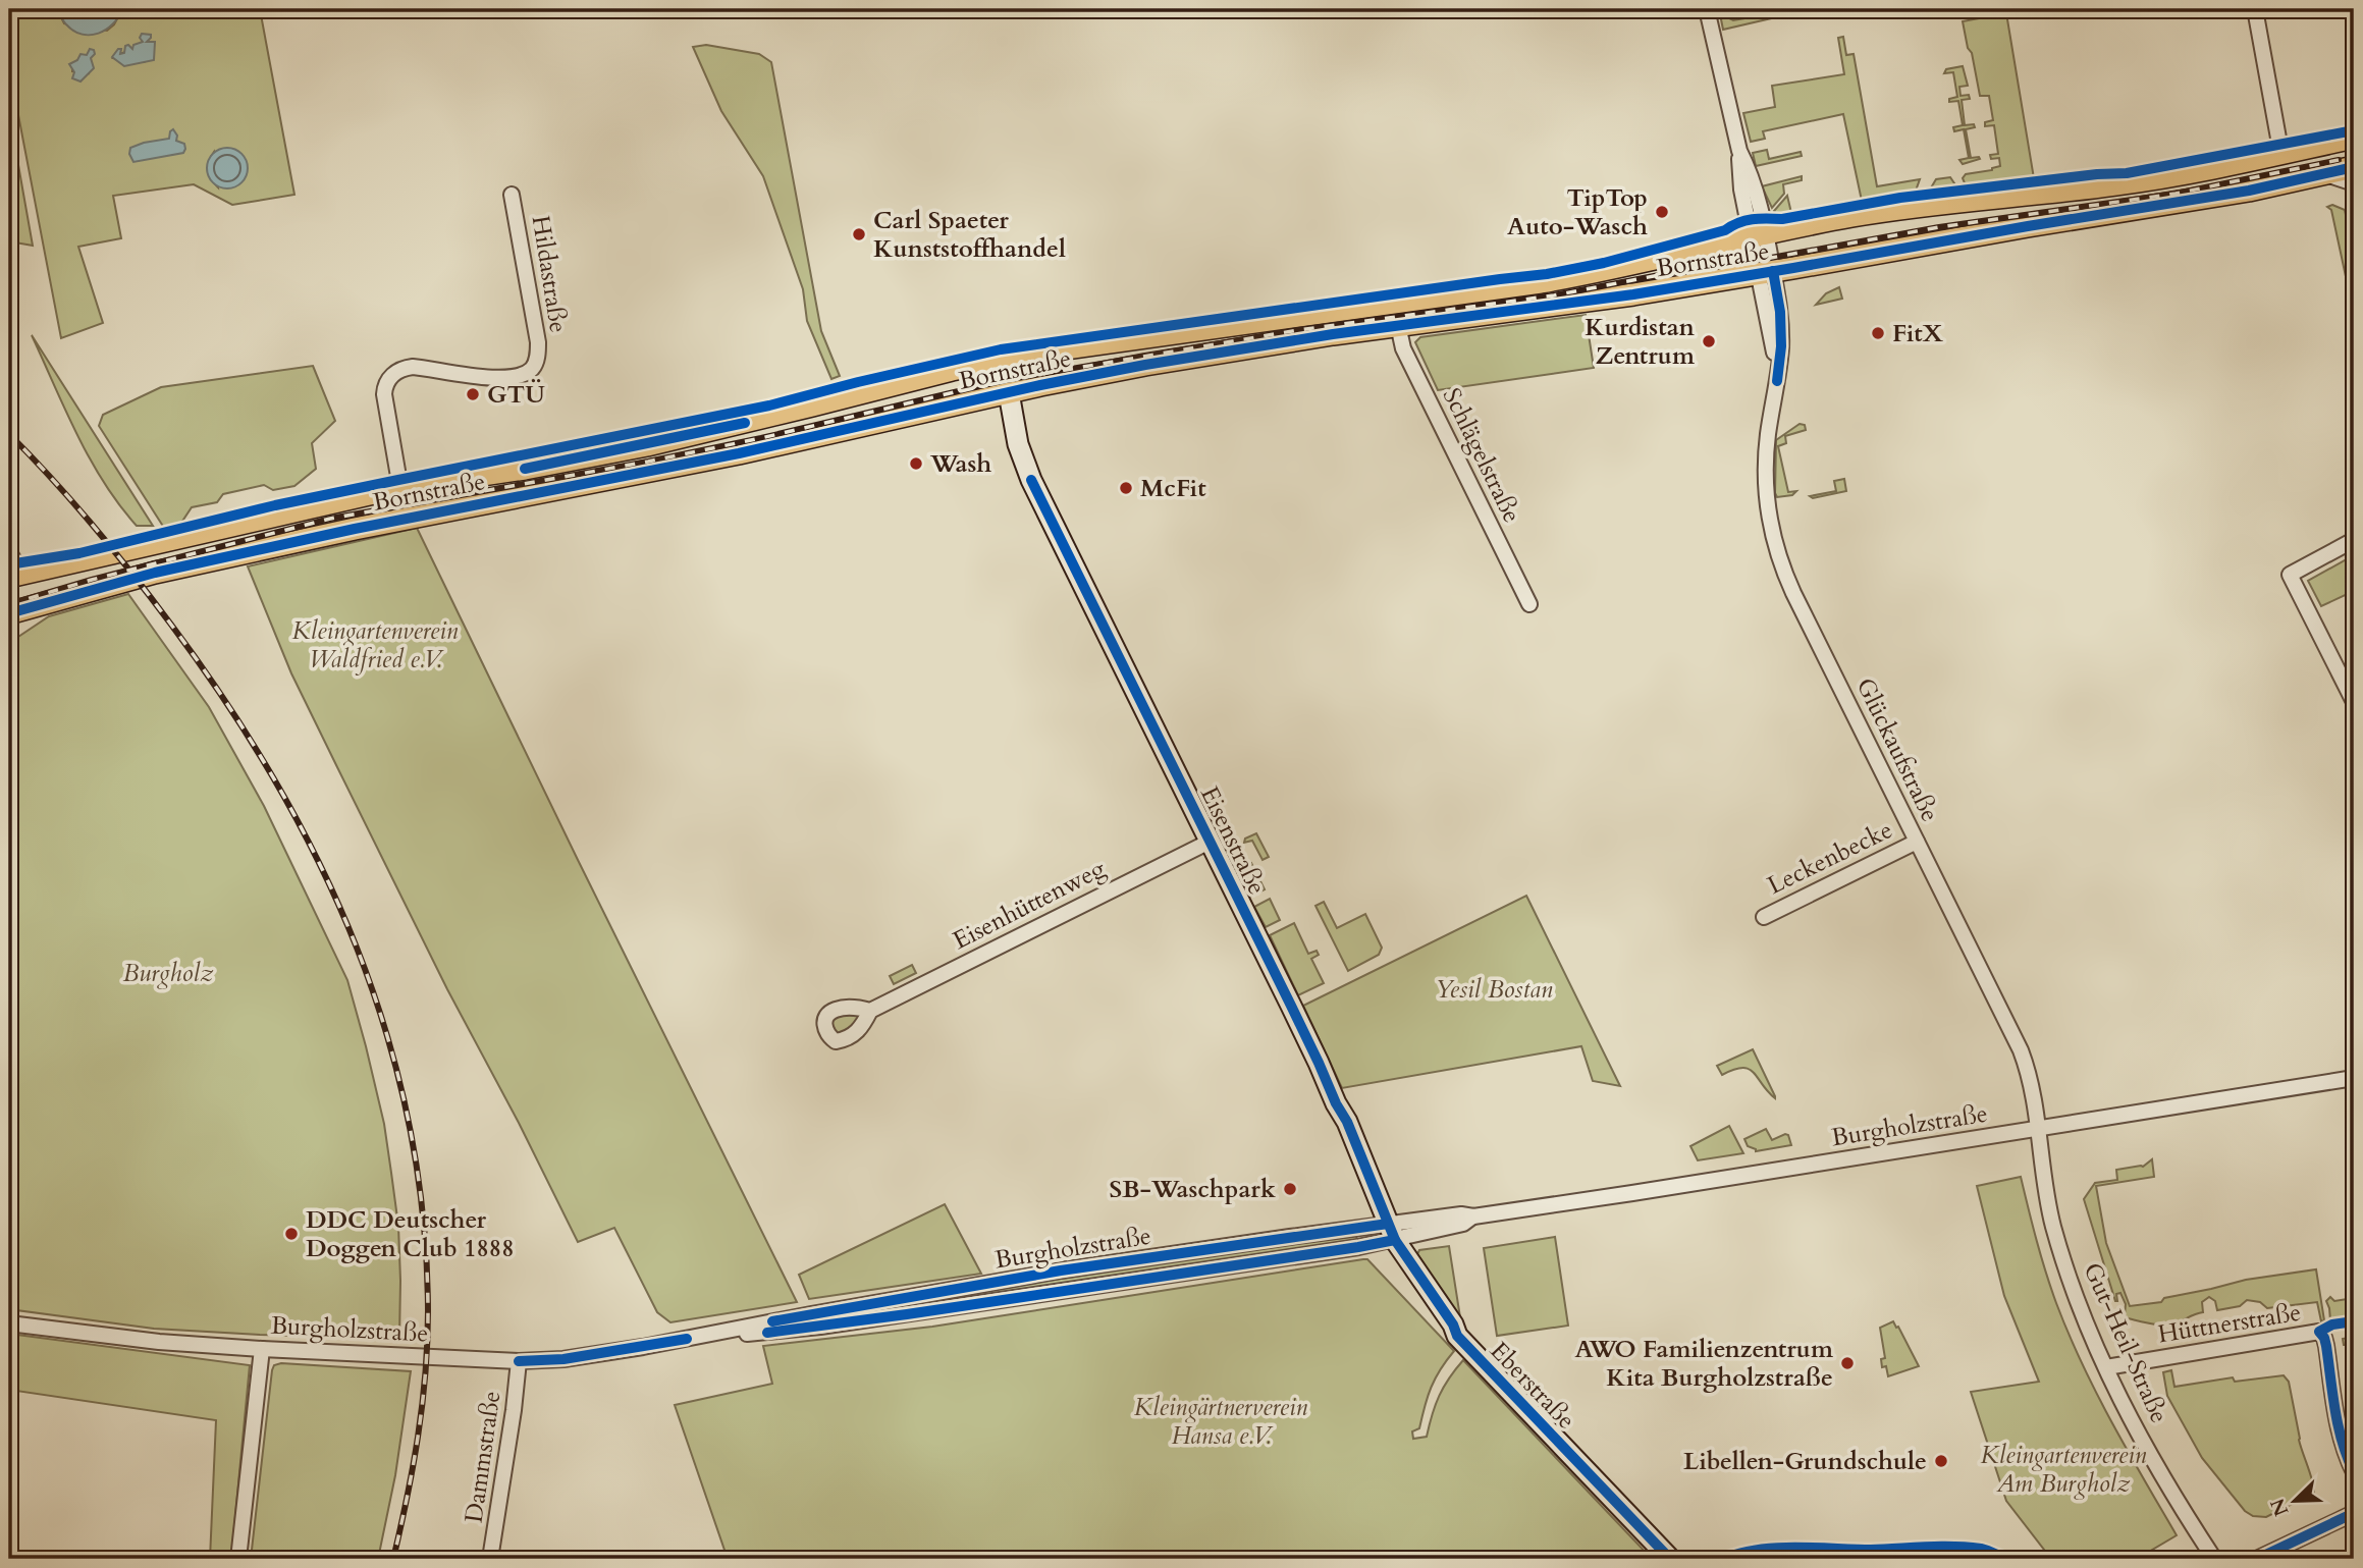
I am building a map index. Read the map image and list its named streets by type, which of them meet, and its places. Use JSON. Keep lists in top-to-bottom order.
{
  "streets": {
    "main road": ["Bornstraße"],
    "street": [
      "Hildastraße",
      "Schlägelstraße",
      "Glückaufstraße",
      "Eisenstraße",
      "Leckenbecke",
      "Eisenhüttenweg",
      "Burgholzstraße",
      "Hüttnerstraße",
      "Gut-Heil-Straße",
      "Eberstraße",
      "Dammstraße"
    ]
  },
  "crossings": [
    ["Bornstraße", "Hildastraße"],
    ["Bornstraße", "Schlägelstraße"],
    ["Bornstraße", "Glückaufstraße"],
    ["Bornstraße", "Eisenstraße"],
    ["Glückaufstraße", "Leckenbecke"],
    ["Glückaufstraße", "Burgholzstraße"],
    ["Glückaufstraße", "Gut-Heil-Straße"],
    ["Eisenstraße", "Eisenhüttenweg"],
    ["Eisenstraße", "Burgholzstraße"],
    ["Eisenstraße", "Eberstraße"],
    ["Burgholzstraße", "Gut-Heil-Straße"],
    ["Burgholzstraße", "Eberstraße"],
    ["Burgholzstraße", "Dammstraße"],
    ["Hüttnerstraße", "Gut-Heil-Straße"]
  ],
  "parks": [
    "Kleingartenverein Waldfried e.V.",
    "Burgholz",
    "Yesil Bostan",
    "Kleingärtnerverein Hansa e.V.",
    "Kleingartenverein Am Burgholz"
  ],
  "places": [
    "TipTop Auto-Wasch",
    "Carl Spaeter Kunststoffhandel",
    "FitX",
    "Kurdistan Zentrum",
    "GTÜ",
    "Wash",
    "McFit",
    "SB-Waschpark",
    "DDC Deutscher Doggen Club 1888",
    "AWO Familienzentrum Kita Burgholzstraße",
    "Libellen-Grundschule"
  ],
  "north": "bottom left"
}
